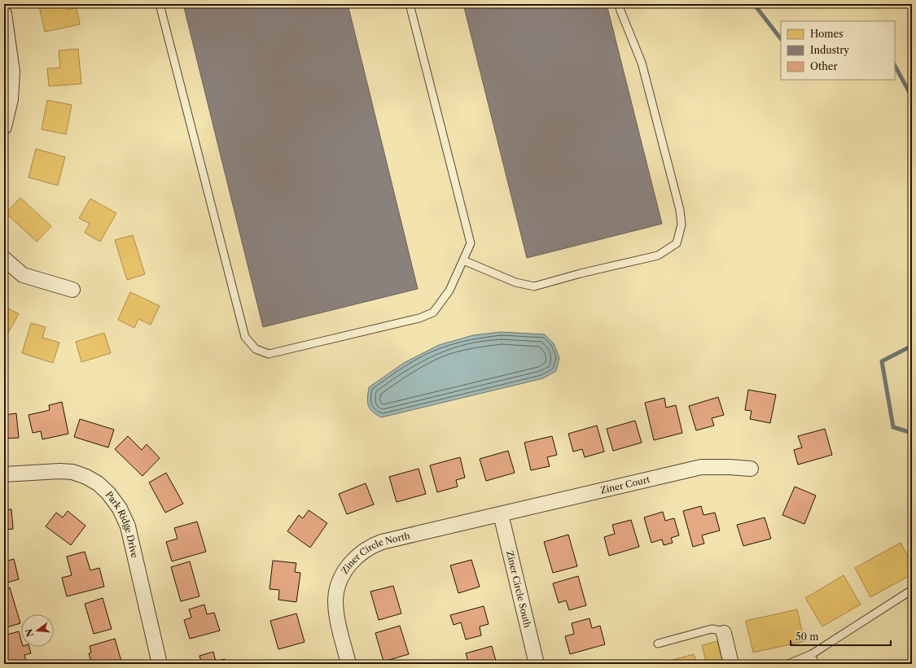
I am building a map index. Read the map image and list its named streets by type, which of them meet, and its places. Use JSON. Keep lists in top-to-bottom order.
{
  "streets": {
    "street": [
      "Ziner Court",
      "Park Ridge Drive",
      "Ziner Circle North",
      "Ziner Circle South"
    ]
  },
  "crossings": [
    ["Ziner Court", "Ziner Circle North"],
    ["Ziner Court", "Ziner Circle South"],
    ["Ziner Circle North", "Ziner Circle South"]
  ],
  "legend": ["Homes", "Industry", "Other"],
  "scale_bar": "50 m",
  "north": "left"
}
